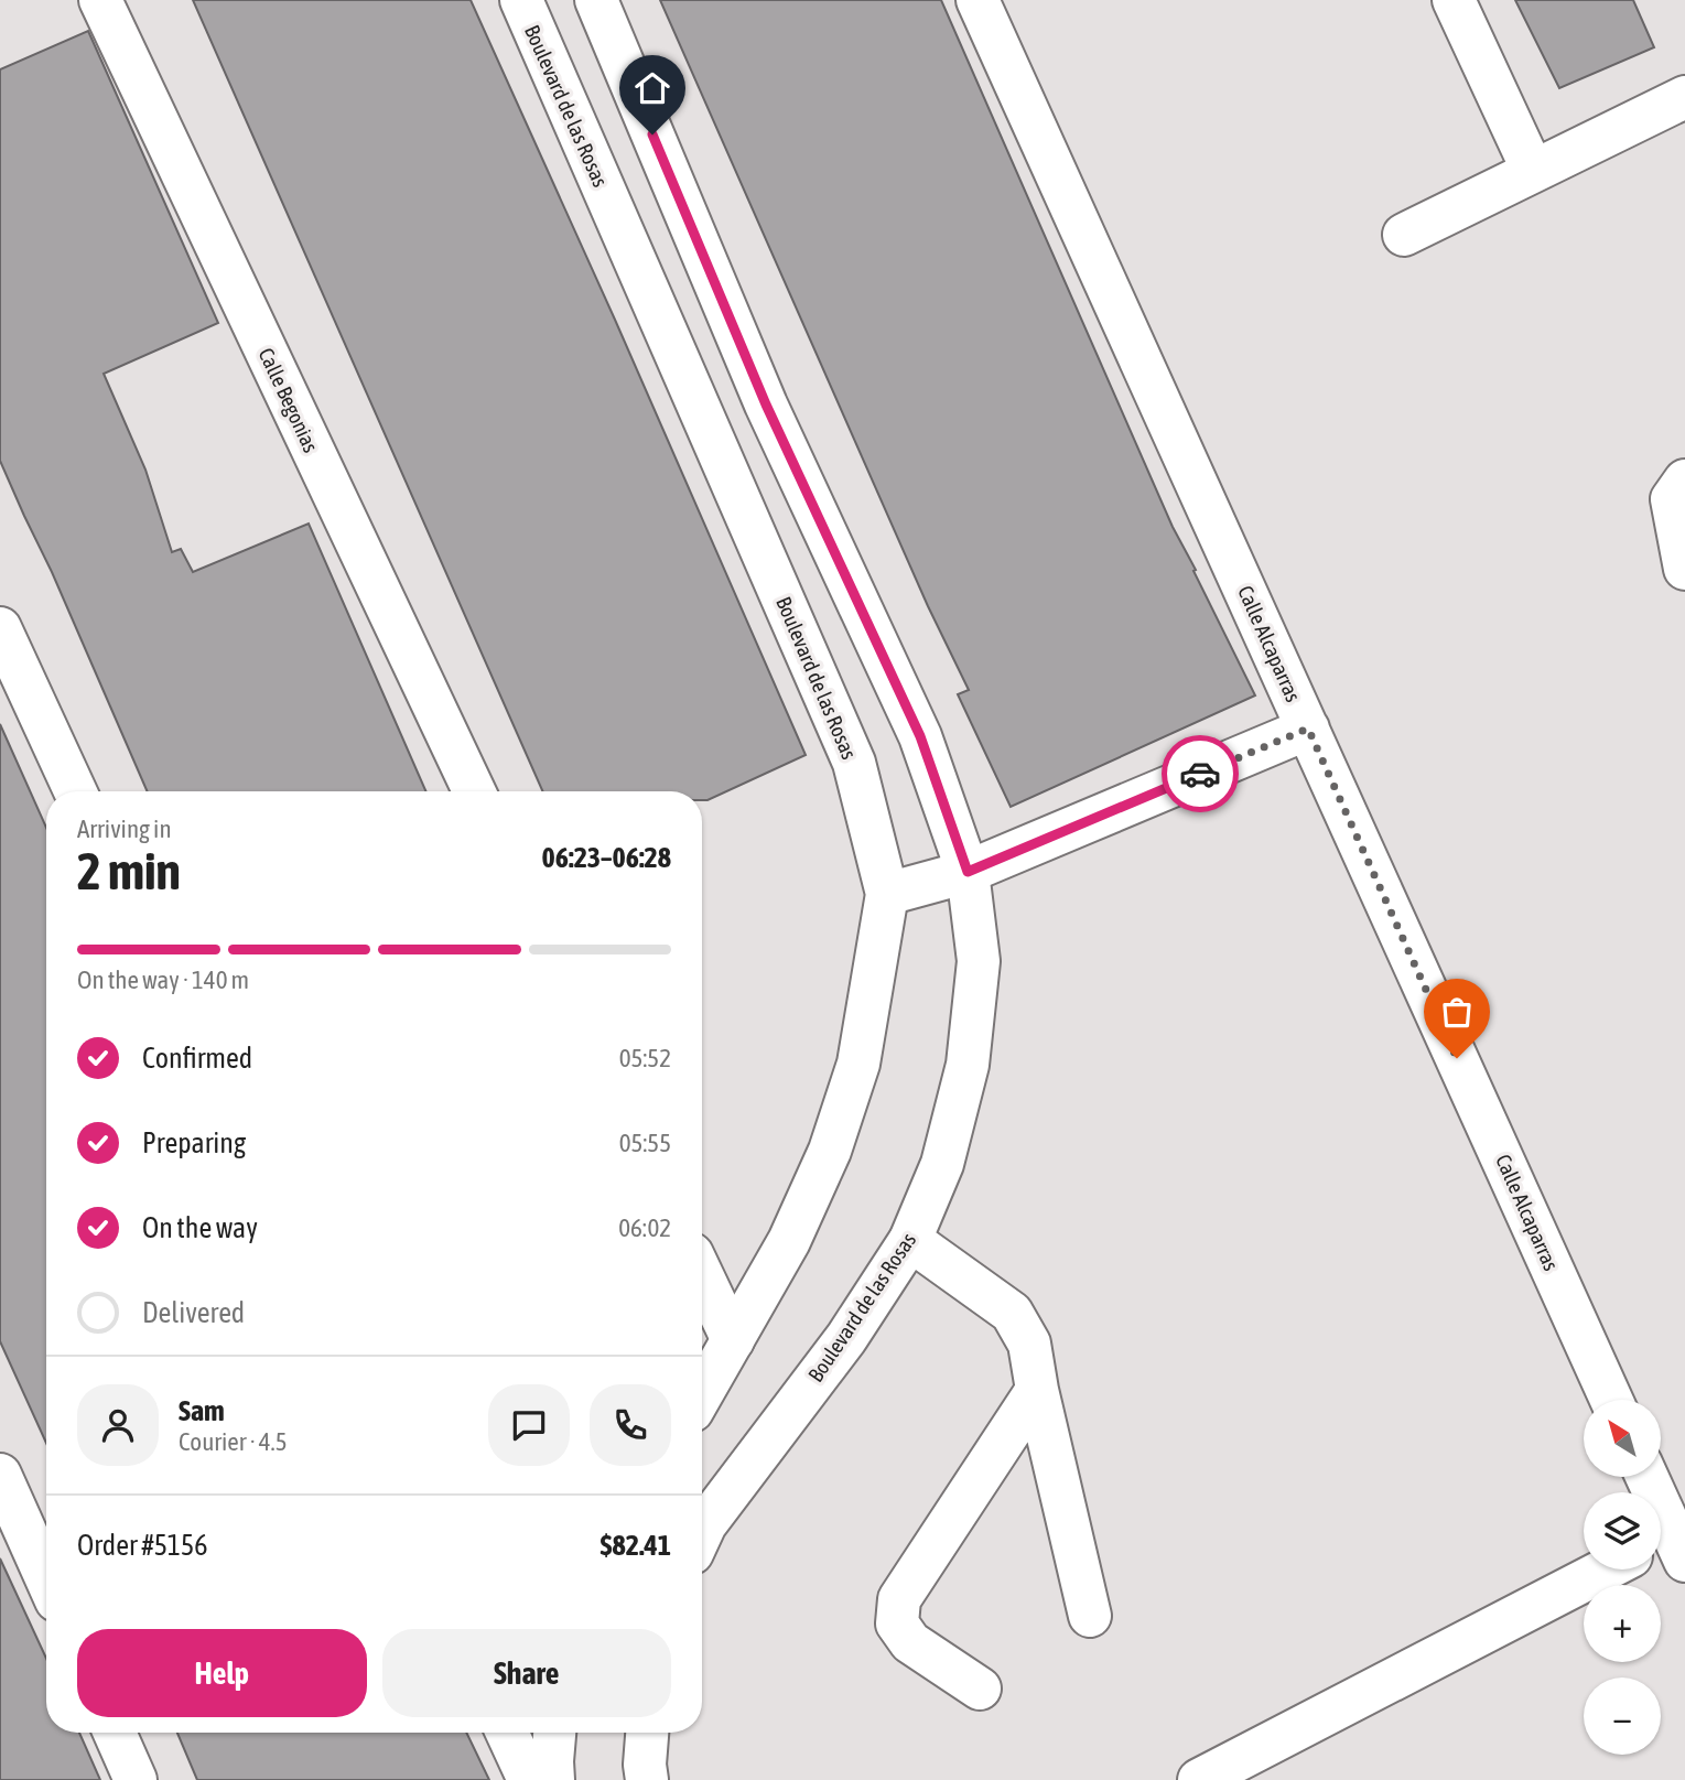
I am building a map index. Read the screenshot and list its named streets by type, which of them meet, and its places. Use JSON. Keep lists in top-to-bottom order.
{
  "streets": {
    "street": ["Boulevard de las Rosas", "Calle Begonias", "Calle Alcaparras"]
  },
  "north": "top left",
  "page": {
    "heading": ["2 min", "Arriving in", "06:23–06:28"],
    "panel": [
      "Sam",
      "Courier · 4.5",
      "Order #5156",
      "$82.41"
    ],
    "bar": "On the way · 140 m",
    "list": [
      ["Confirmed", "05:52"],
      ["Preparing", "05:55"],
      ["On the way", "06:02"],
      "Delivered"
    ],
    "map_buttons": ["+", "−"],
    "buttons": ["Help", "Share"]
  }
}
